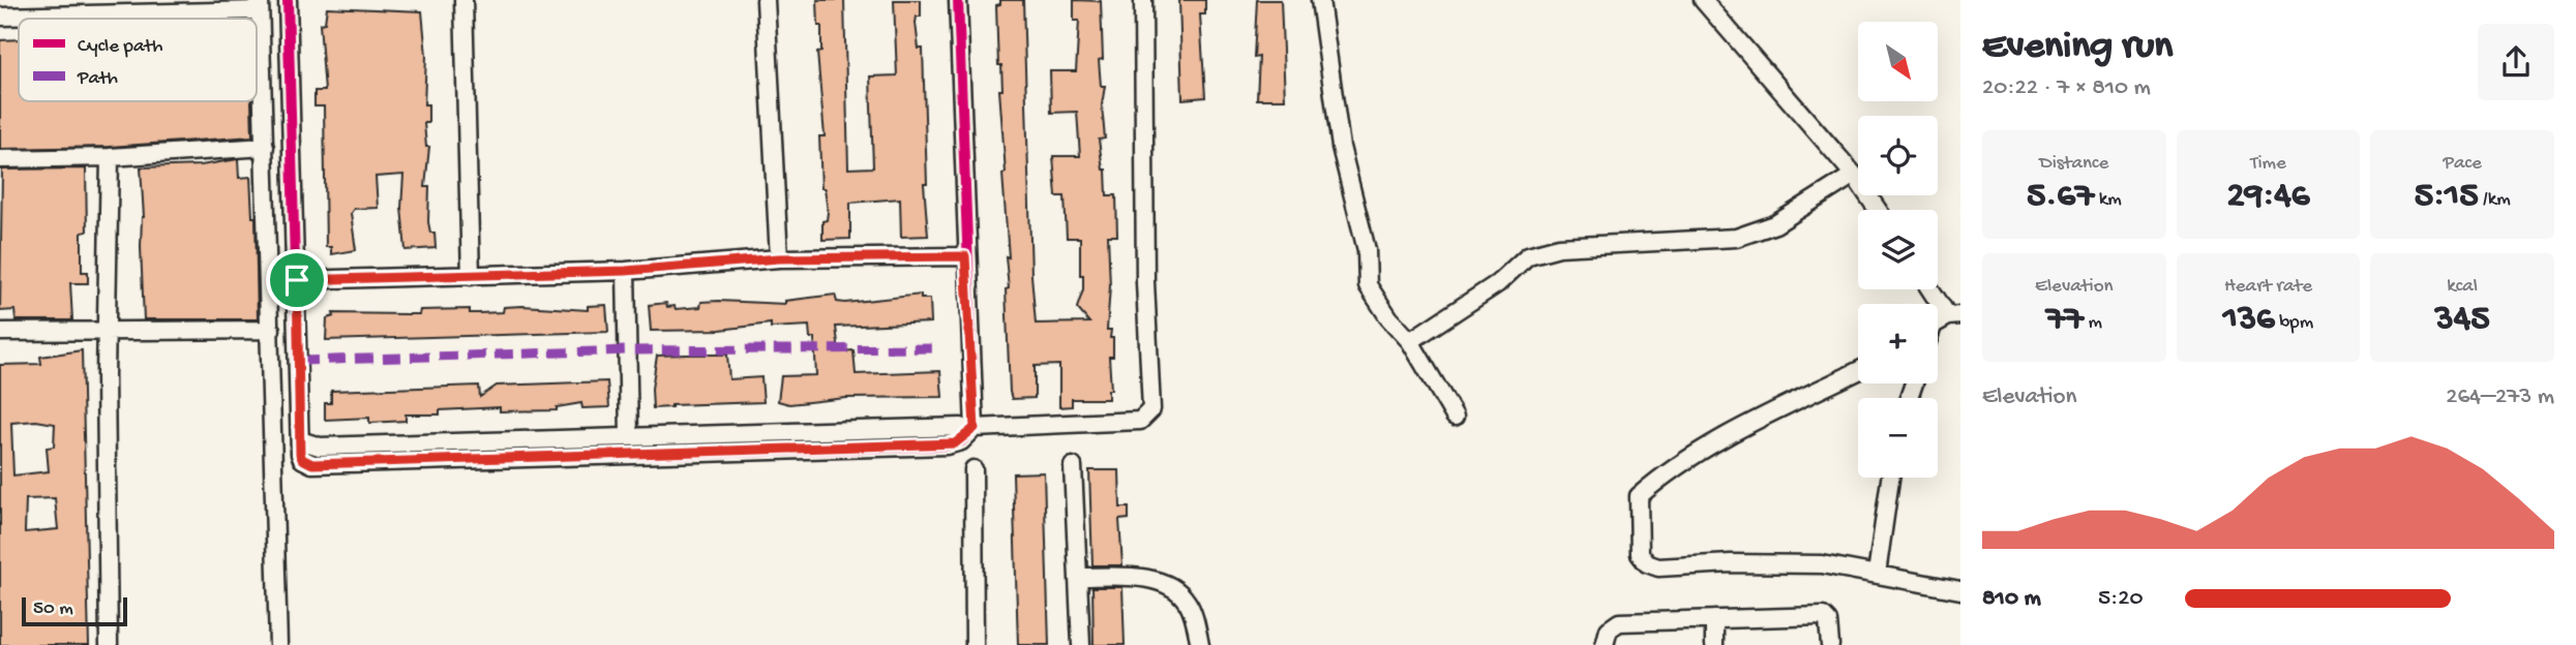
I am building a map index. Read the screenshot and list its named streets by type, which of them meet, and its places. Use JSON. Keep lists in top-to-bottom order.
{
  "legend": ["Cycle path", "Path"],
  "scale_bar": "50 m",
  "north": "bottom right",
  "page": {
    "heading": ["Evening run", "20:22 · 7 × 810 m"],
    "map_buttons": ["+", "−"],
    "stats": [
      ["Distance", "5.67 km"],
      ["Time", "29:46"],
      ["Pace", "5:15 /km"],
      ["Elevation", "77 m"],
      ["Heart rate", "136 bpm"],
      ["kcal", "345"]
    ],
    "chart": ["Elevation", "264–273 m"],
    "list": [
      {
        "name": "810 m",
        "note": "5:20"
      }
    ],
    "scale": "50 m"
  }
}
